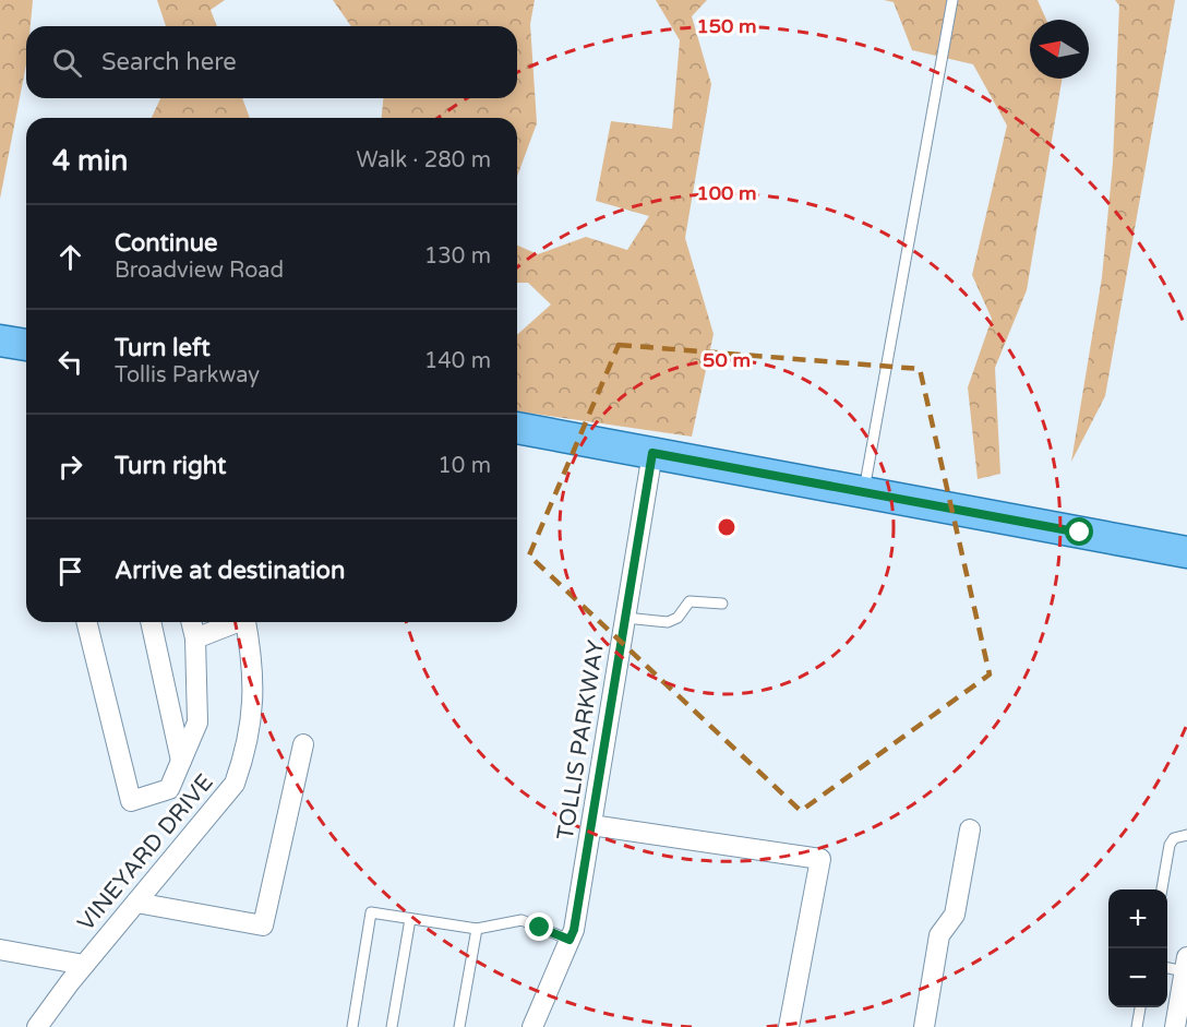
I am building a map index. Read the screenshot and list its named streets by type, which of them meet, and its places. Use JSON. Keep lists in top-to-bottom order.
{
  "streets": {
    "street": ["TOLLIS PARKWAY", "VINEYARD DRIVE"]
  },
  "north": "left",
  "page": {
    "search": "Search here",
    "heading": ["4 min", "Walk · 280 m"],
    "list": [
      ["Continue", "Broadview Road", "130 m"],
      ["Turn left", "Tollis Parkway", "140 m"],
      ["Turn right", "10 m"],
      "Arrive at destination"
    ],
    "map_buttons": ["+", "−"]
  },
  "rings": ["150 m", "100 m", "50 m"]
}
